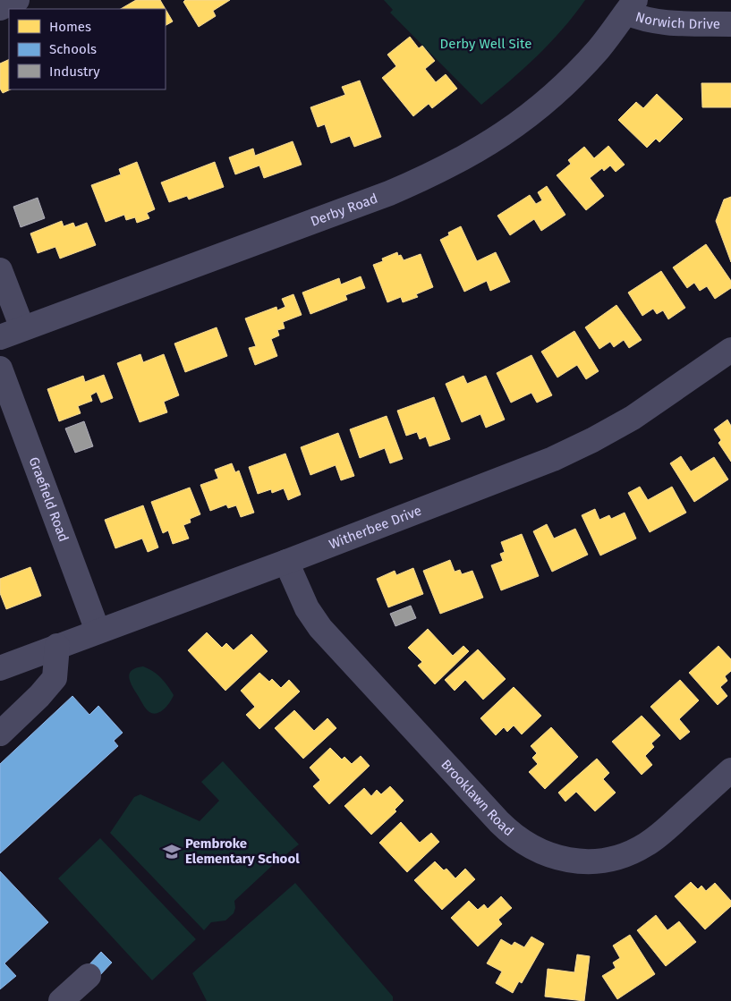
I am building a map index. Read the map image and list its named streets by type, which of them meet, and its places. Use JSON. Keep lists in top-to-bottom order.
{
  "streets": {
    "street": [
      "Norwich Drive",
      "Derby Road",
      "Graefield Road",
      "Witherbee Drive",
      "Brooklawn Road"
    ]
  },
  "crossings": [
    ["Norwich Drive", "Derby Road"],
    ["Graefield Road", "Witherbee Drive"],
    ["Witherbee Drive", "Brooklawn Road"]
  ],
  "parks": ["Derby Well Site"],
  "places": {
    "school or university": ["Pembroke Elementary School"]
  },
  "legend": ["Homes", "Schools", "Industry"]
}
